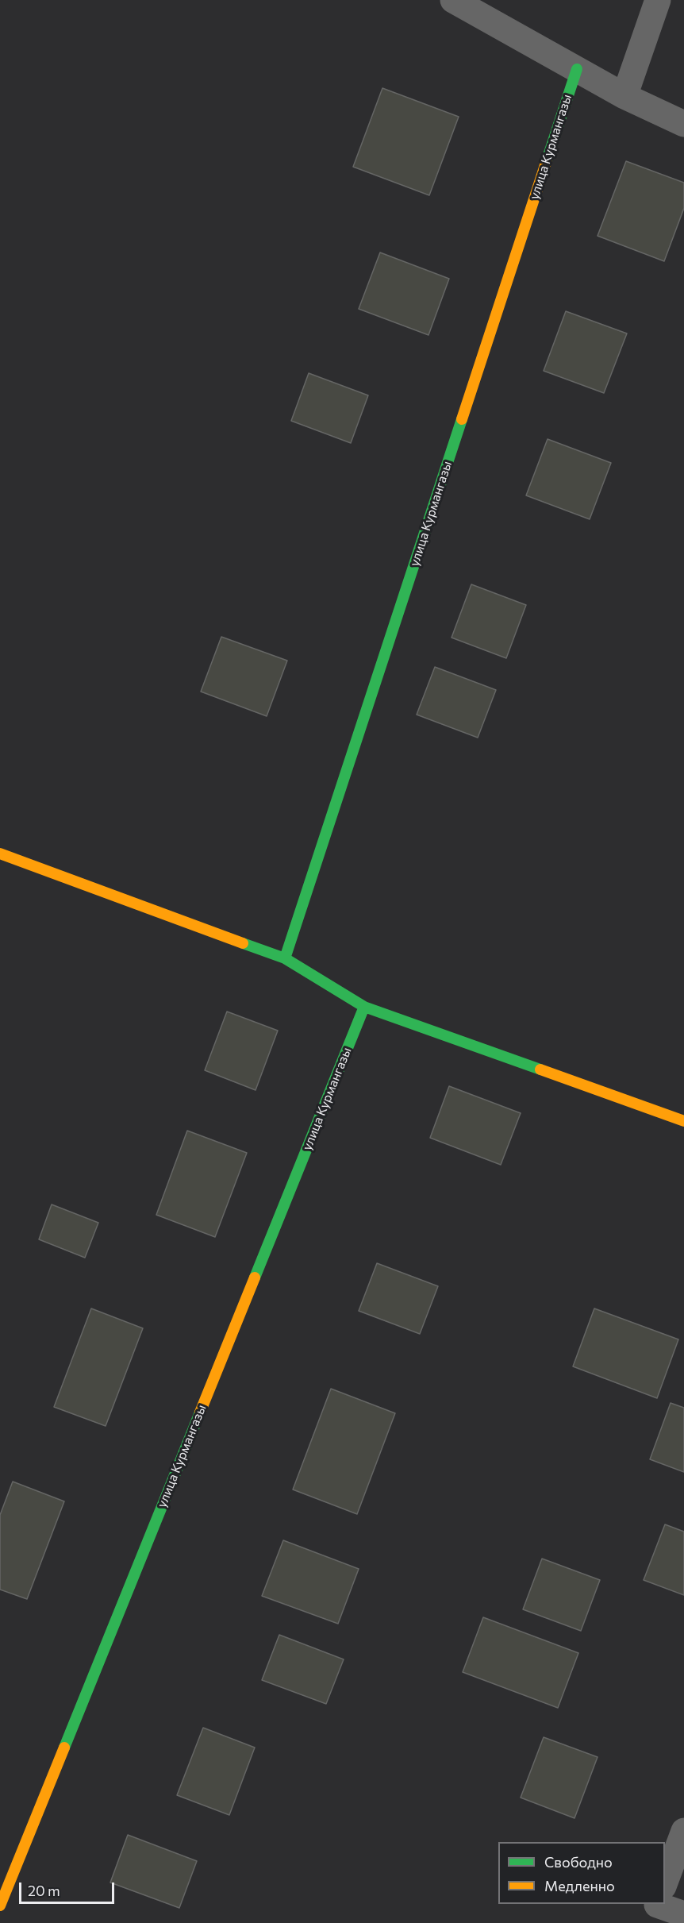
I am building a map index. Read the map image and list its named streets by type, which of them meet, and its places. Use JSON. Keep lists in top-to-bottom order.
{
  "streets": {
    "street": ["улица Курмангазы"]
  },
  "legend": ["Свободно", "Медленно"],
  "scale_bar": "20 m"
}
